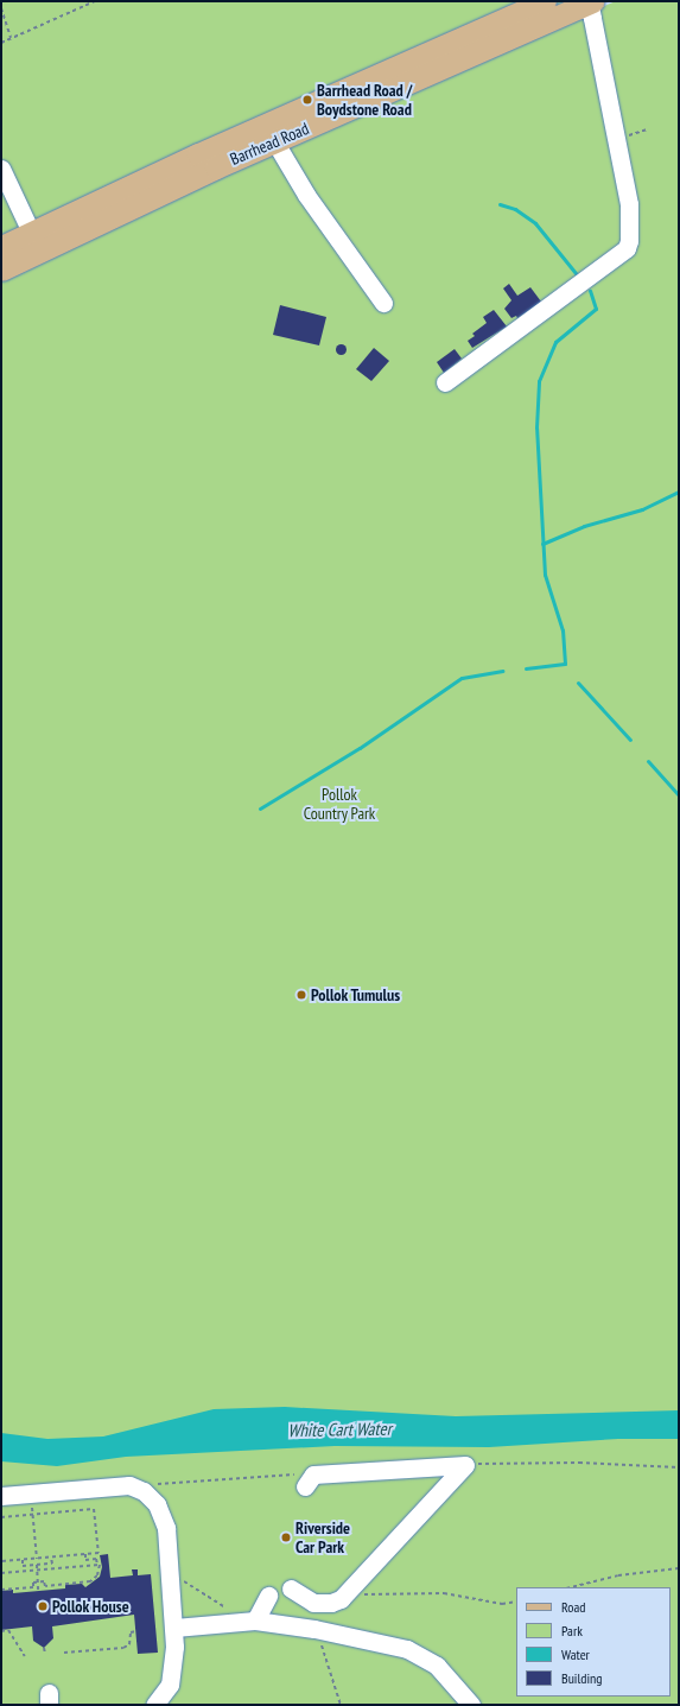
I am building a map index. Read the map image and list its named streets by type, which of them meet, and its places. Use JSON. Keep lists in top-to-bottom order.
{
  "streets": {
    "main road": ["Barrhead Road"]
  },
  "water": ["White Cart Water"],
  "parks": ["Pollok Country Park"],
  "places": [
    "Barrhead Road / Boydstone Road",
    "Pollok Tumulus",
    "Riverside Car Park",
    "Pollok House"
  ],
  "legend": [
    "Road",
    "Park",
    "Water",
    "Building"
  ]
}
